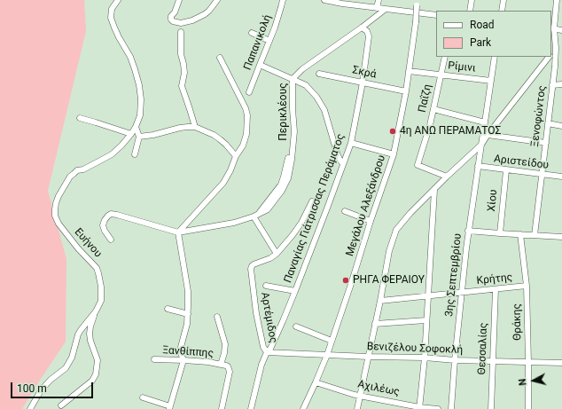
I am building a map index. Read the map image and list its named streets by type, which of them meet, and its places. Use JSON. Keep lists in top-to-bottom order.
{
  "streets": {
    "street": [
      "Παπανικολή",
      "Ρίμινι",
      "Σκρά",
      "Παΐζη",
      "Περικλέους",
      "Ξενοφώντος",
      "Αριστείδου",
      "Χίου",
      "Μεγάλου Αλεξάνδρου",
      "Παναγίας Γιάτρισσας Περάματος",
      "Ευήνου",
      "3ης Σεπτεμβρίου",
      "Κρήτης",
      "Αρτέμιδος",
      "Θράκης",
      "Βενιζέλου Σοφοκλή",
      "Θεσσαλίας",
      "Ξανθίππης",
      "Αχιλέως"
    ]
  },
  "crossings": [
    ["Ρίμινι", "Παΐζη"],
    ["Ρίμινι", "Μεγάλου Αλεξάνδρου"],
    ["Ρίμινι", "3ης Σεπτεμβρίου"],
    ["Σκρά", "Μεγάλου Αλεξάνδρου"],
    ["Σκρά", "Παναγίας Γιάτρισσας Περάματος"],
    ["Περικλέους", "Παναγίας Γιάτρισσας Περάματος"],
    ["Ξενοφώντος", "Αριστείδου"],
    ["Αριστείδου", "Χίου"],
    ["Αριστείδου", "3ης Σεπτεμβρίου"],
    ["Μεγάλου Αλεξάνδρου", "Βενιζέλου Σοφοκλή"],
    ["Μεγάλου Αλεξάνδρου", "Αχιλέως"],
    ["Παναγίας Γιάτρισσας Περάματος", "Αρτέμιδος"],
    ["Παναγίας Γιάτρισσας Περάματος", "Βενιζέλου Σοφοκλή"],
    ["3ης Σεπτεμβρίου", "Κρήτης"],
    ["3ης Σεπτεμβρίου", "Βενιζέλου Σοφοκλή"],
    ["Κρήτης", "Θράκης"],
    ["Κρήτης", "Θεσσαλίας"],
    ["Αρτέμιδος", "Βενιζέλου Σοφοκλή"],
    ["Θράκης", "Βενιζέλου Σοφοκλή"],
    ["Βενιζέλου Σοφοκλή", "Θεσσαλίας"]
  ],
  "places": ["4η ΑΝΩ ΠΕΡΑΜΑΤΟΣ", "ΡΗΓΑ ΦΕΡΑΙΟΥ"],
  "legend": ["Road", "Park"],
  "scale_bar": "100 m",
  "north": "left"
}
